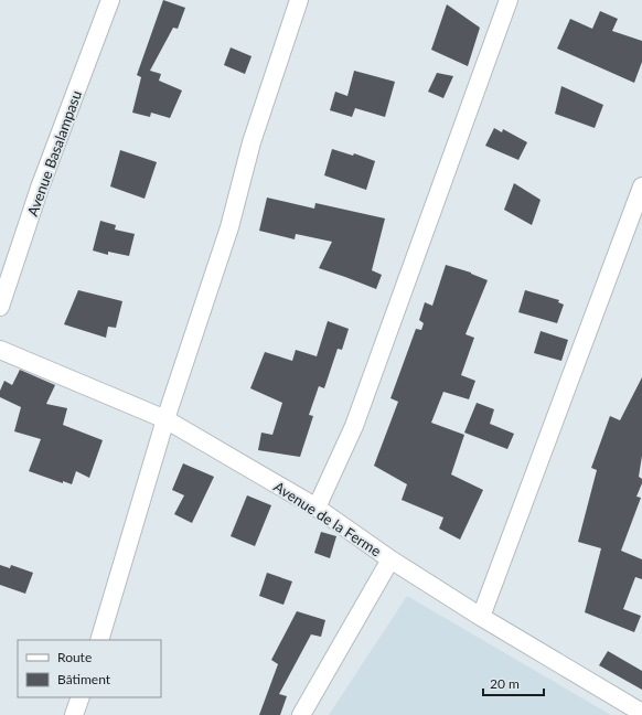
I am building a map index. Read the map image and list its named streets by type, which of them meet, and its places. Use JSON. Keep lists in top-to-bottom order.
{
  "streets": {
    "street": ["Avenue Basalampasu", "Avenue de la Ferme"]
  },
  "legend": ["Route", "Bâtiment"],
  "scale_bar": "20 m"
}
